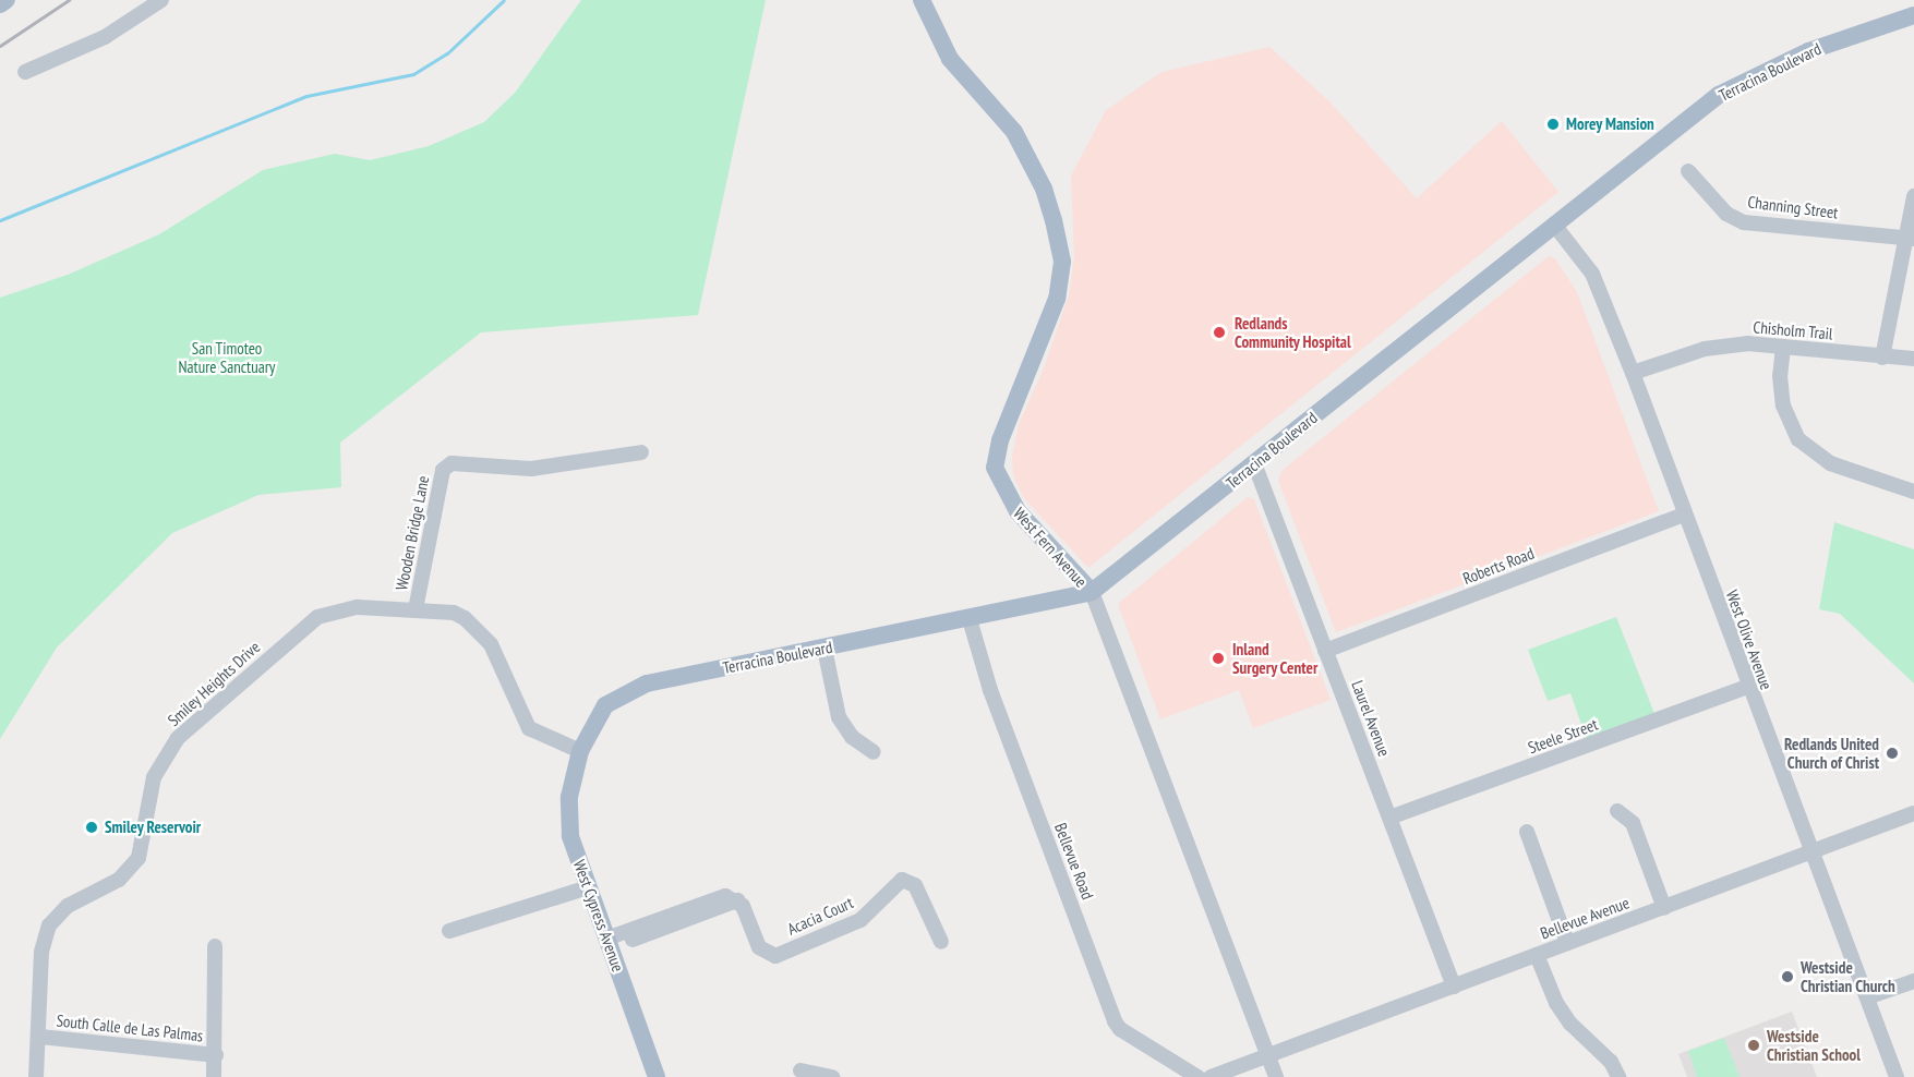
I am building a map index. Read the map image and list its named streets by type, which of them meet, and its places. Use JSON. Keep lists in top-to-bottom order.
{
  "streets": {
    "main road": ["Terracina Boulevard", "West Fern Avenue", "West Cypress Avenue"],
    "street": [
      "Channing Street",
      "Chisholm Trail",
      "Wooden Bridge Lane",
      "Roberts Road",
      "West Olive Avenue",
      "Smiley Heights Drive",
      "Laurel Avenue",
      "Steele Street",
      "Bellevue Road",
      "Acacia Court",
      "Bellevue Avenue",
      "South Calle de Las Palmas"
    ]
  },
  "crossings": [
    ["Terracina Boulevard", "West Fern Avenue"],
    ["Terracina Boulevard", "West Olive Avenue"],
    ["Terracina Boulevard", "Smiley Heights Drive"],
    ["Terracina Boulevard", "Laurel Avenue"],
    ["Terracina Boulevard", "Bellevue Road"],
    ["Terracina Boulevard", "West Cypress Avenue"],
    ["Chisholm Trail", "West Olive Avenue"],
    ["Wooden Bridge Lane", "Smiley Heights Drive"],
    ["West Fern Avenue", "Bellevue Avenue"],
    ["Roberts Road", "West Olive Avenue"],
    ["Roberts Road", "Laurel Avenue"],
    ["West Olive Avenue", "Steele Street"],
    ["West Olive Avenue", "Bellevue Avenue"],
    ["Smiley Heights Drive", "West Cypress Avenue"],
    ["Smiley Heights Drive", "South Calle de Las Palmas"],
    ["Laurel Avenue", "Steele Street"],
    ["Laurel Avenue", "Bellevue Avenue"],
    ["West Cypress Avenue", "Acacia Court"]
  ],
  "parks": ["San Timoteo Nature Sanctuary"],
  "places": [
    "Morey Mansion",
    "Redlands Community Hospital",
    "Inland Surgery Center",
    "Redlands United Church of Christ",
    "Smiley Reservoir",
    "Westside Christian Church",
    "Westside Christian School"
  ]
}
